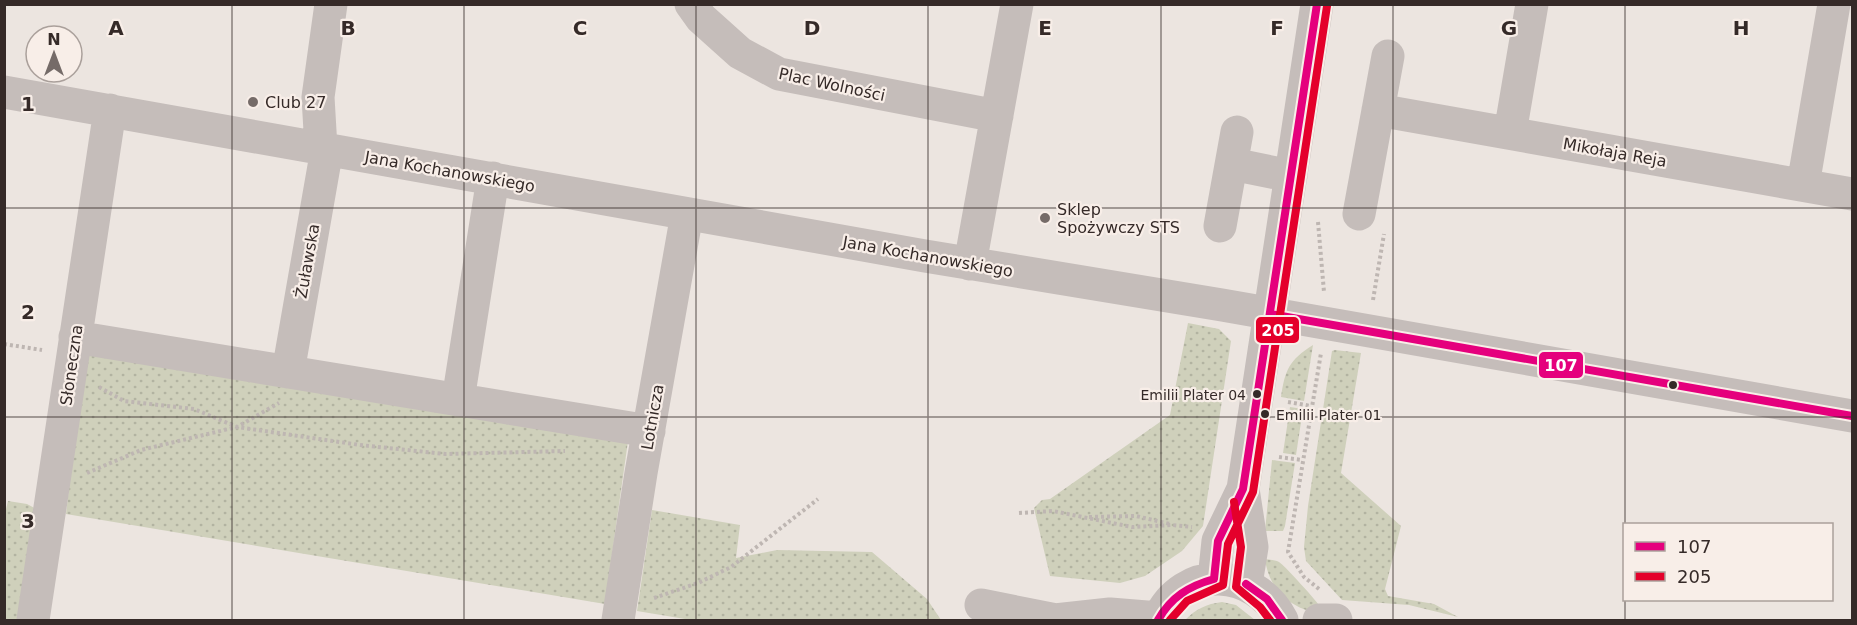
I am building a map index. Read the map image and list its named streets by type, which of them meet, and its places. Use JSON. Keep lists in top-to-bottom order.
{
  "streets": {
    "street": [
      "Plac Wolności",
      "Mikołaja Reja",
      "Jana Kochanowskiego",
      "Żuławska",
      "Słoneczna",
      "Lotnicza"
    ]
  },
  "crossings": [
    ["Jana Kochanowskiego", "Żuławska"],
    ["Jana Kochanowskiego", "Słoneczna"],
    ["Jana Kochanowskiego", "Lotnicza"]
  ],
  "places": [
    "Club 27",
    "Sklep Spożywczy STS",
    "Emilii Plater 04",
    "Emilii Plater 01"
  ],
  "lines": ["transit line 107", "transit line 205"],
  "legend": ["107", "205"],
  "north": "top",
  "grid": {
    "columns": [
      "A",
      "B",
      "C",
      "D",
      "E",
      "F",
      "G",
      "H"
    ],
    "rows": ["1", "2", "3"]
  }
}
